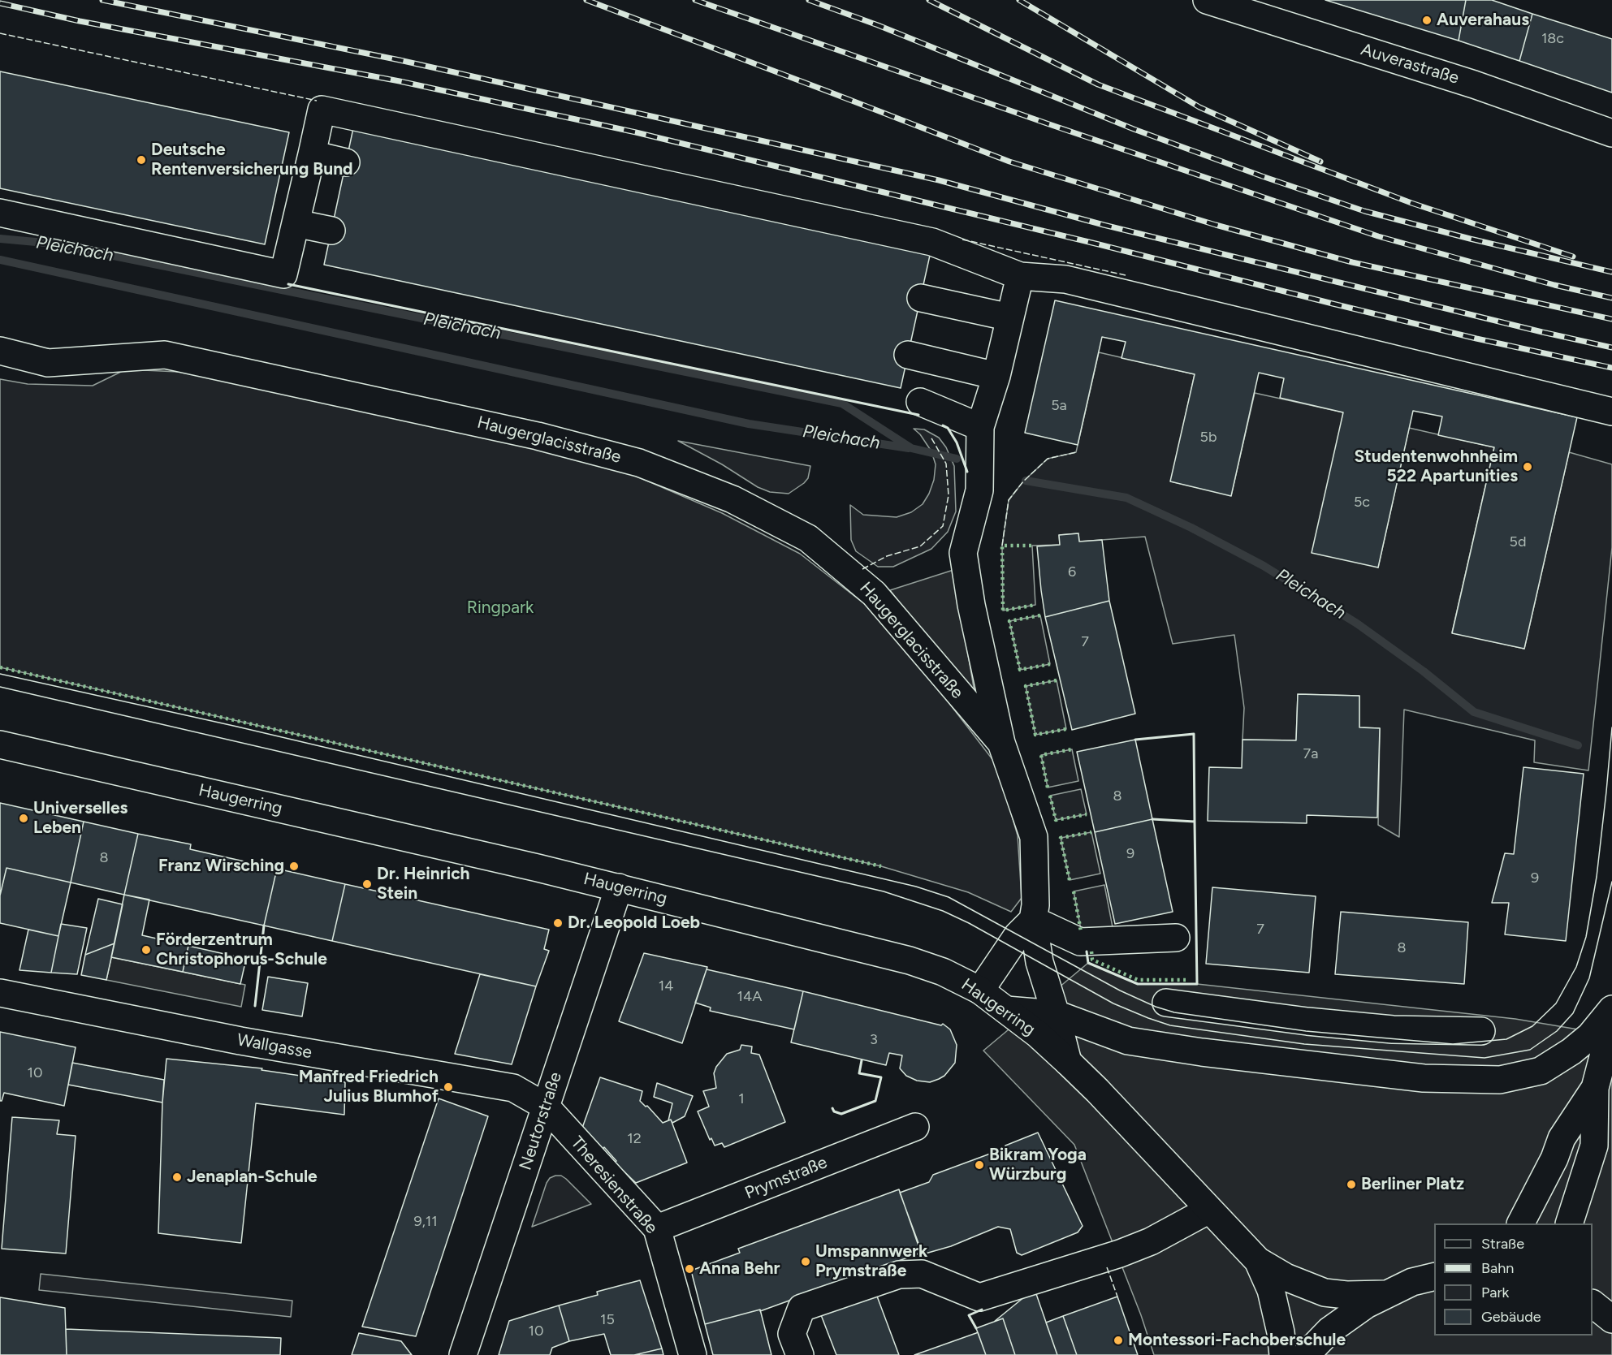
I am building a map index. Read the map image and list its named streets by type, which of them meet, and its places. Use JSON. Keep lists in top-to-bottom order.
{
  "streets": {
    "street": [
      "Auverastraße",
      "Haugerglacisstraße",
      "Haugerring",
      "Wallgasse",
      "Neutorstraße",
      "Prymstraße",
      "Theresienstraße"
    ]
  },
  "crossings": [
    ["Haugerring", "Neutorstraße"],
    ["Wallgasse", "Neutorstraße"],
    ["Wallgasse", "Theresienstraße"],
    ["Neutorstraße", "Theresienstraße"],
    ["Prymstraße", "Theresienstraße"]
  ],
  "water": ["Pleichach"],
  "parks": ["Ringpark"],
  "places": [
    "Auverahaus",
    "Deutsche Rentenversicherung Bund",
    "Studentenwohnheim 522 Apartunities",
    "Universelles Leben",
    "Franz Wirsching",
    "Dr. Heinrich Stein",
    "Dr. Leopold Loeb",
    "Förderzentrum Christophorus-Schule",
    "Manfred Friedrich Julius Blumhof",
    "Bikram Yoga Würzburg",
    "Jenaplan-Schule",
    "Berliner Platz",
    "Umspannwerk Prymstraße",
    "Anna Behr",
    "Montessori-Fachoberschule"
  ],
  "house_numbers": [
    "18c",
    "5a",
    "5b",
    "5c",
    "5d",
    "6",
    "7",
    "7a",
    "8",
    "9",
    "8",
    "9",
    "7",
    "8",
    "14",
    "14A",
    "3",
    "10",
    "1",
    "12",
    "9,11",
    "15",
    "10"
  ],
  "legend": [
    "Straße",
    "Bahn",
    "Park",
    "Gebäude"
  ]
}
